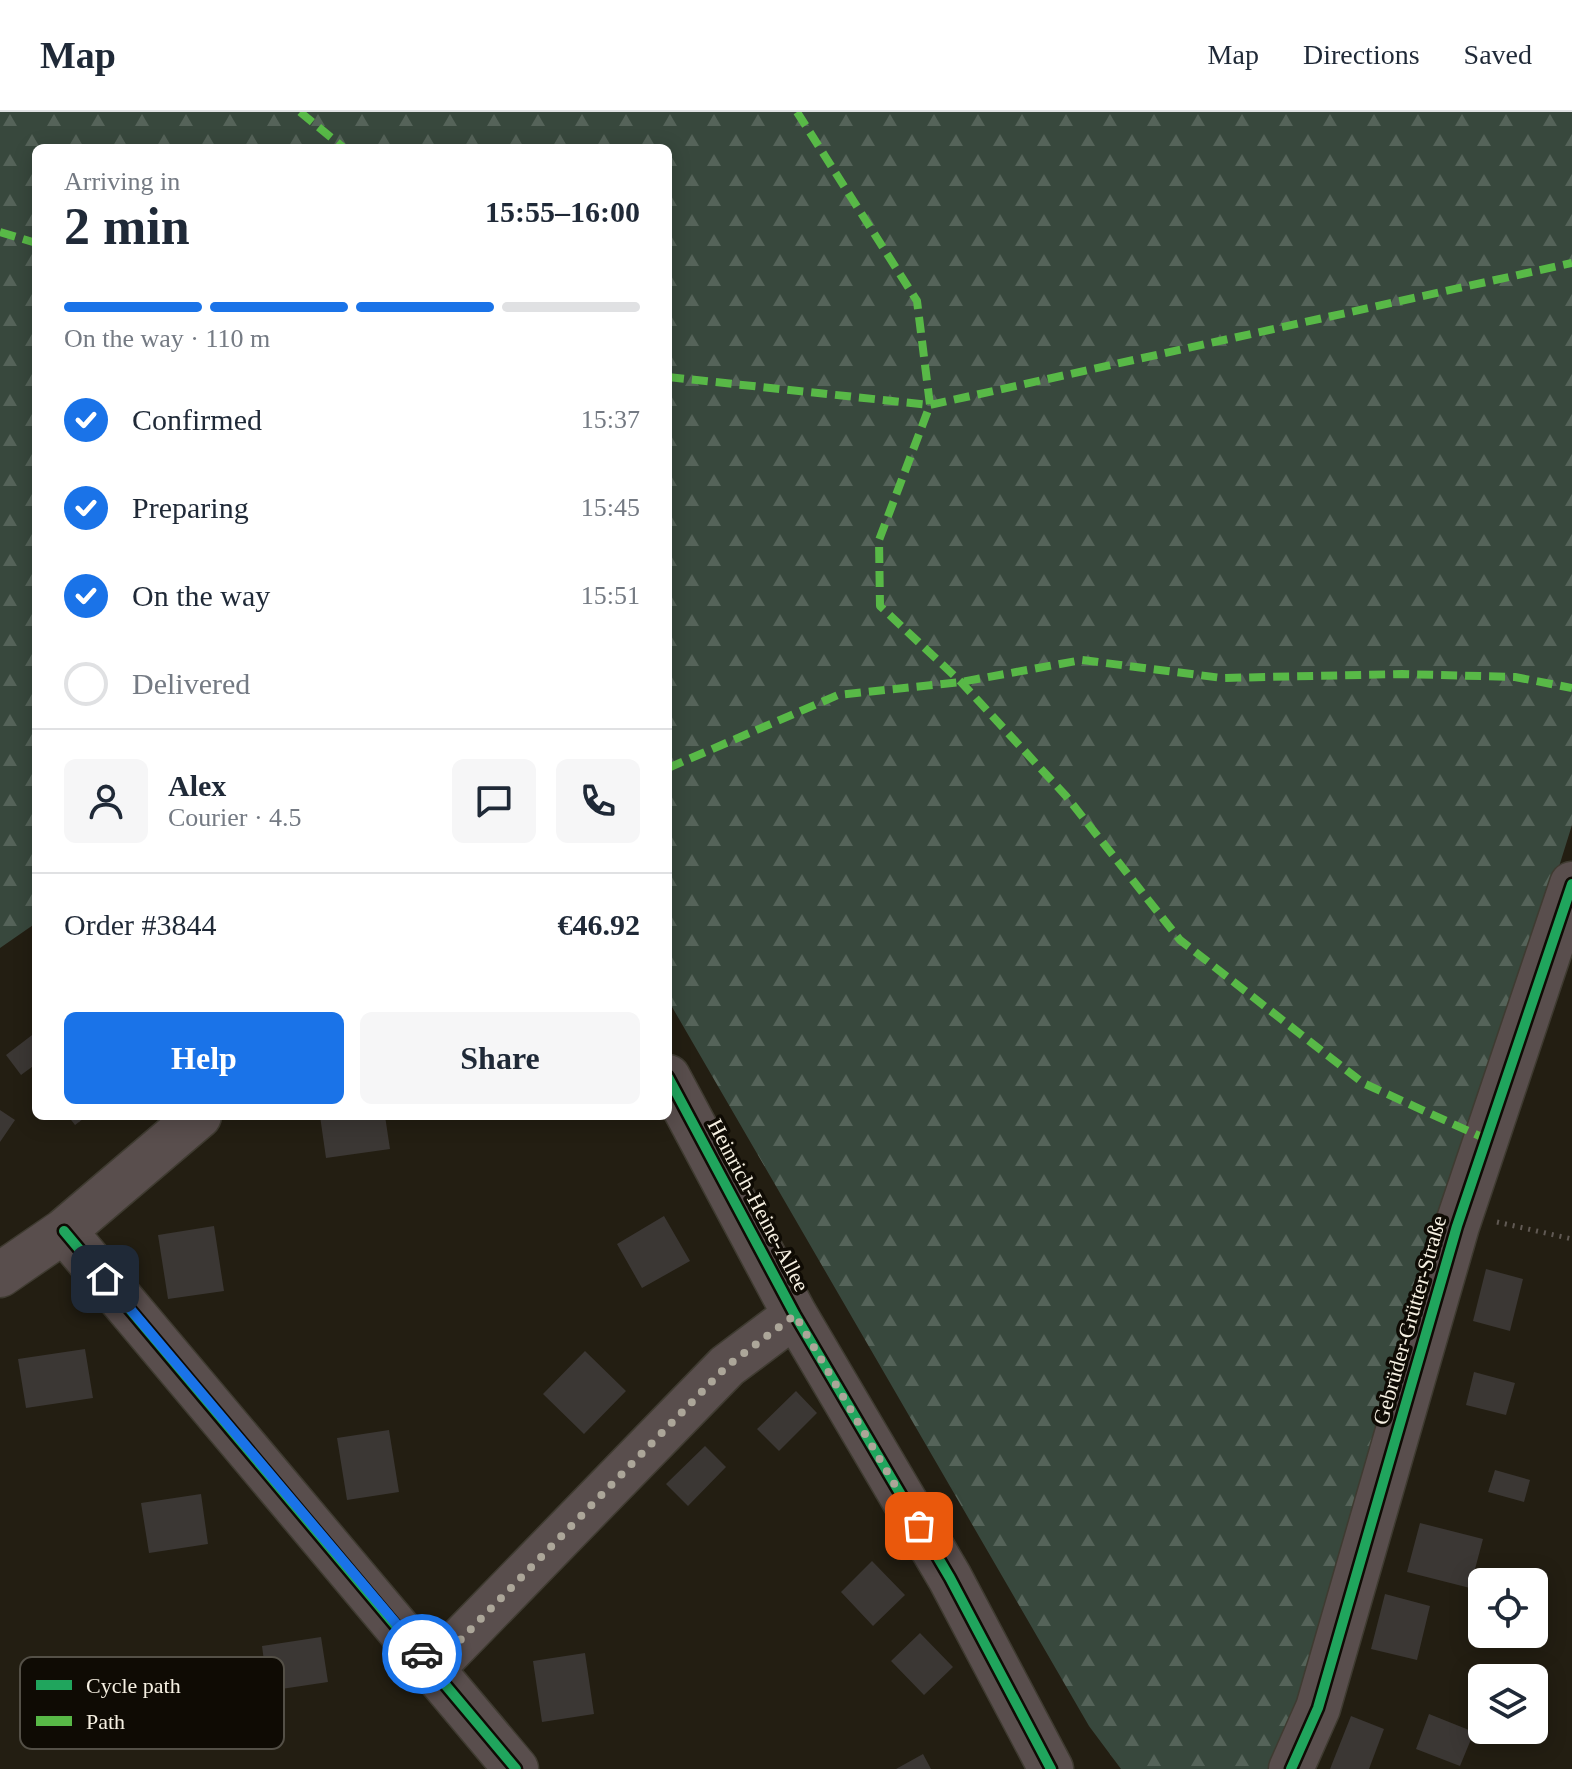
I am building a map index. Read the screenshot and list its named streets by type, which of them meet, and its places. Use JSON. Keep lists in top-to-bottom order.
{
  "streets": {
    "street": ["Heinrich-Heine-Allee", "Gebrüder-Grütter-Straße"]
  },
  "legend": ["Cycle path", "Path"],
  "page": {
    "header": "Map",
    "nav": ["Map", "Directions", "Saved"],
    "heading": ["2 min", "Arriving in", "15:55–16:00"],
    "panel": [
      "Alex",
      "Courier · 4.5",
      "Order #3844",
      "€46.92"
    ],
    "bar": "On the way · 110 m",
    "list": [
      ["Confirmed", "15:37"],
      ["Preparing", "15:45"],
      ["On the way", "15:51"],
      "Delivered"
    ],
    "buttons": ["Help", "Share"]
  }
}
